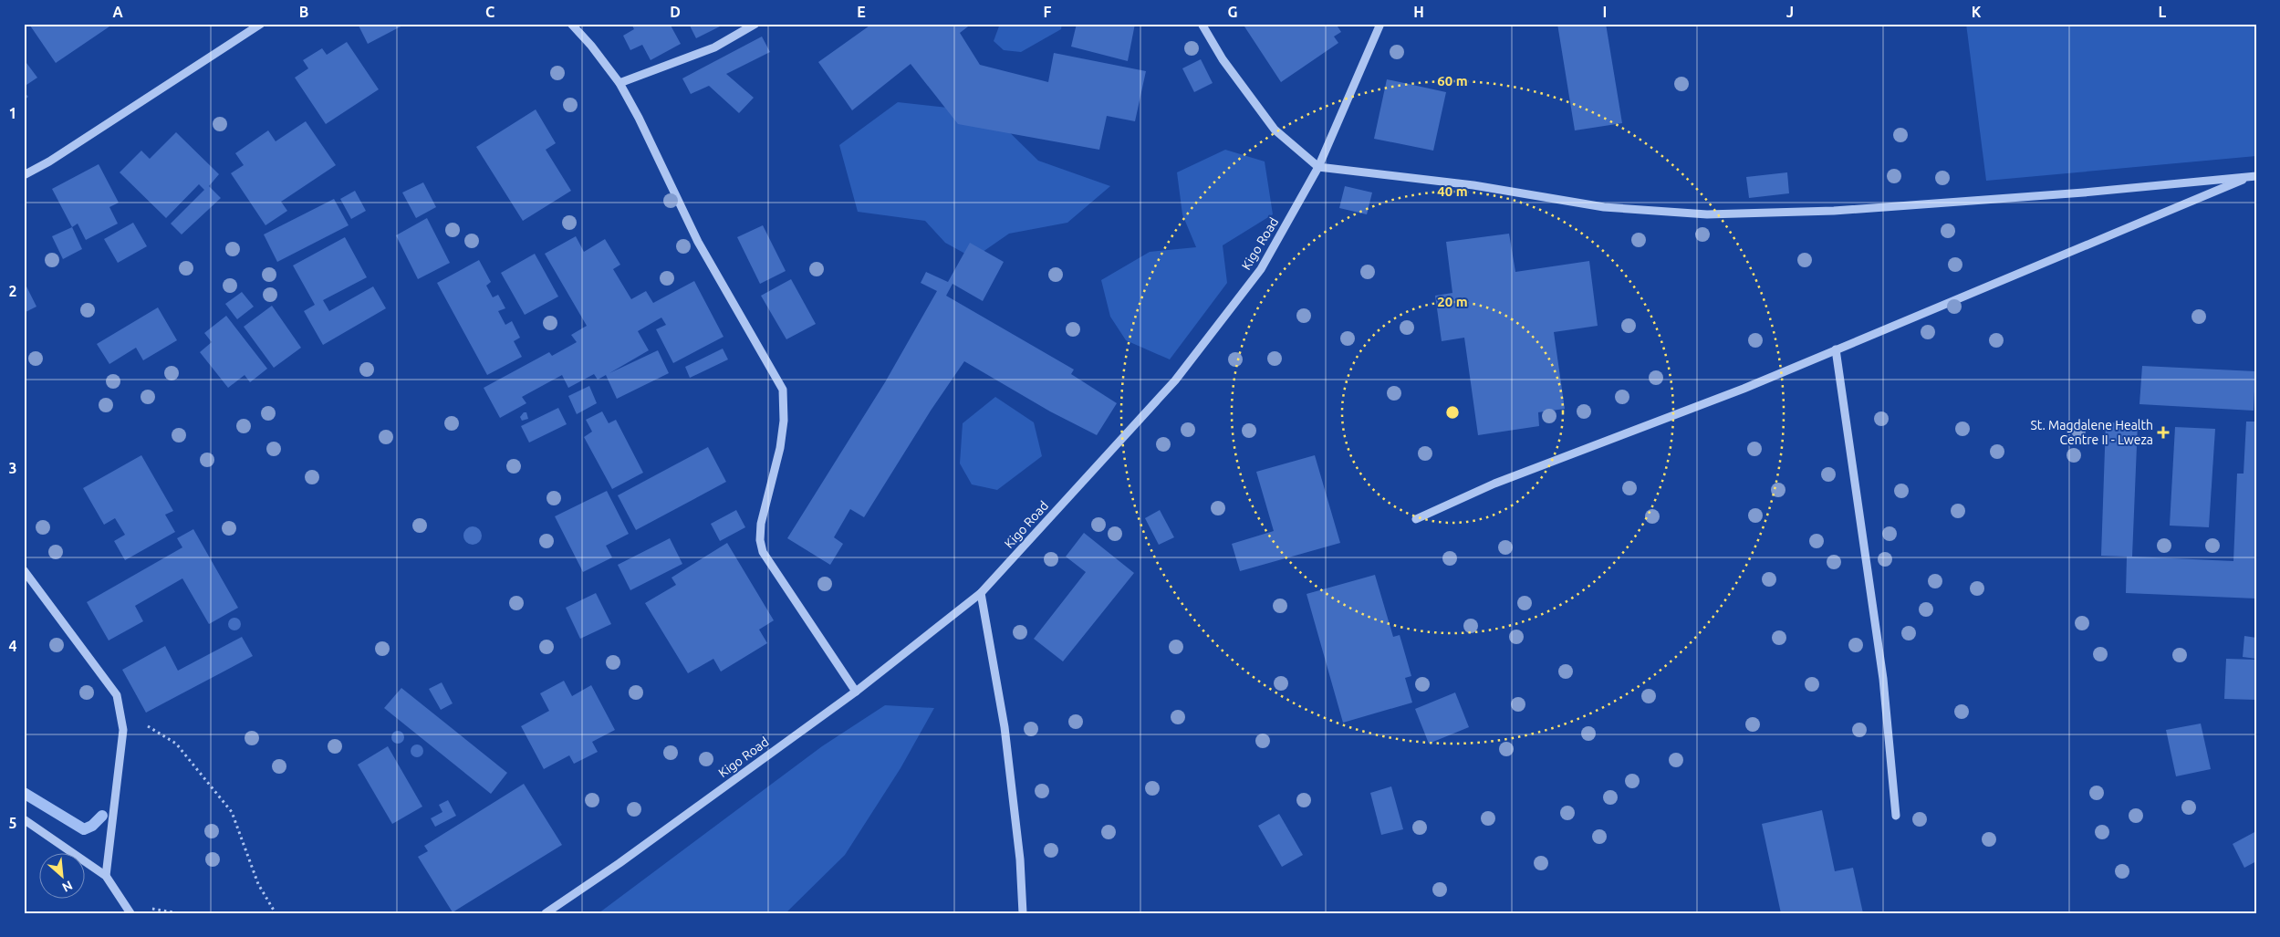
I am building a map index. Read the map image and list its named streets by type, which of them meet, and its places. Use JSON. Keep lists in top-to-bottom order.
{
  "streets": {
    "street": ["Kigo Road"]
  },
  "places": {
    "health": ["St. Magdalene Health Centre II - Lweza"]
  },
  "north": "bottom right",
  "grid": {
    "columns": [
      "A",
      "B",
      "C",
      "D",
      "E",
      "F",
      "G",
      "H",
      "I",
      "J",
      "K",
      "L"
    ],
    "rows": [
      "1",
      "2",
      "3",
      "4",
      "5"
    ]
  },
  "rings": ["60 m", "40 m", "20 m"]
}
